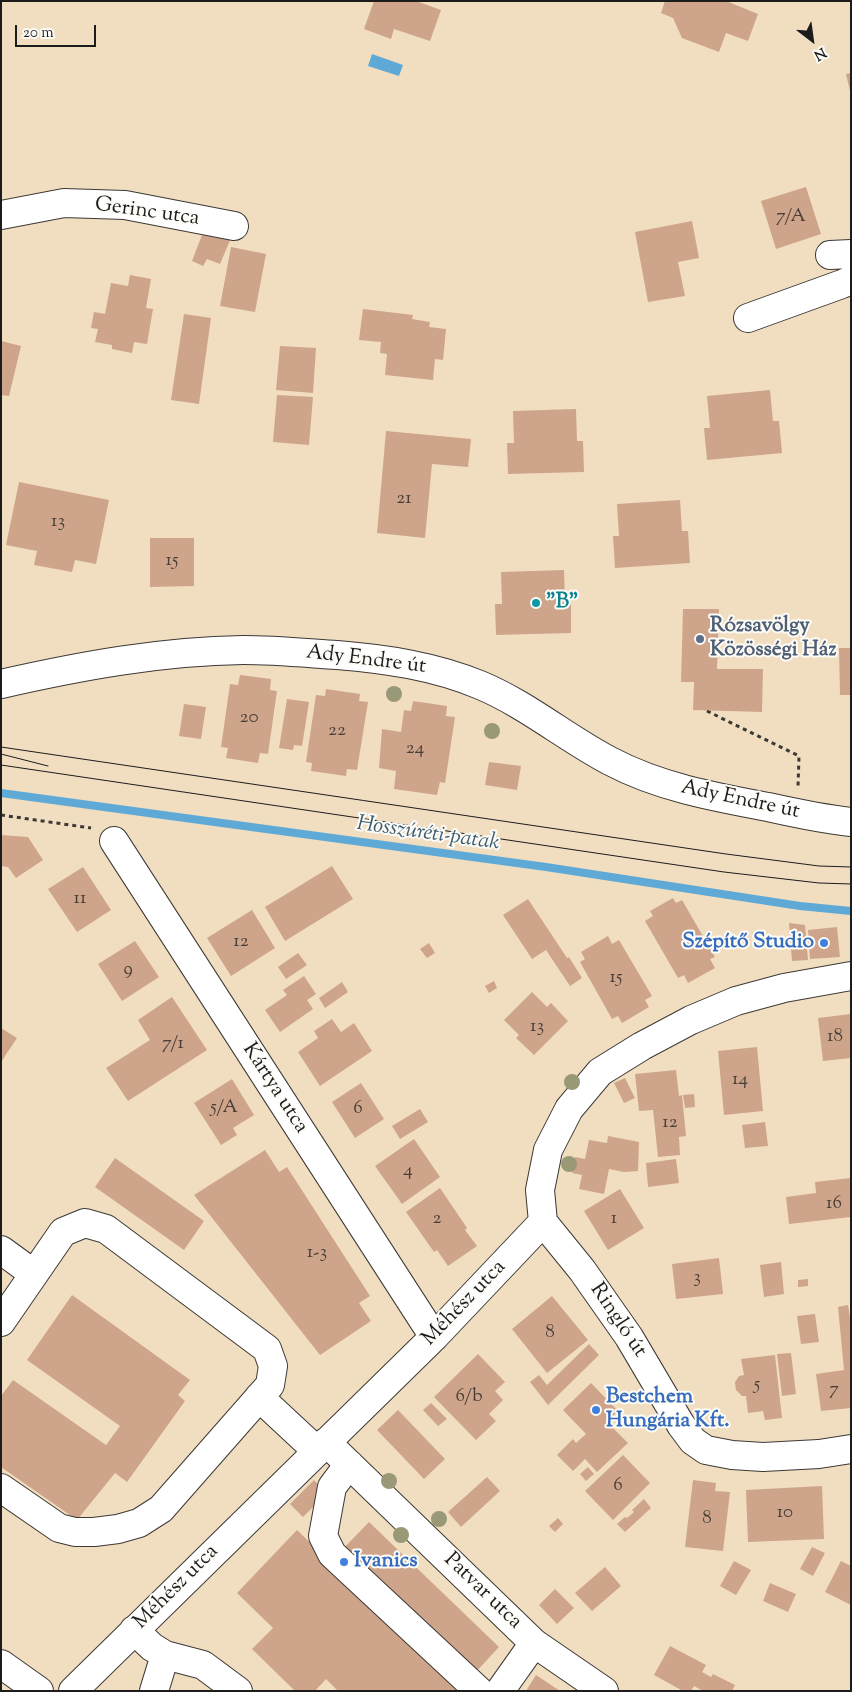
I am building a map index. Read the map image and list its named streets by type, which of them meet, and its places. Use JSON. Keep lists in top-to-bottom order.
{
  "streets": {
    "street": [
      "Gerinc utca",
      "Ady Endre út",
      "Kártya utca",
      "Méhész utca",
      "Ringló út",
      "Patvar utca"
    ]
  },
  "crossings": [
    ["Kártya utca", "Méhész utca"],
    ["Méhész utca", "Ringló út"],
    ["Méhész utca", "Patvar utca"]
  ],
  "water": ["Hosszúréti-patak"],
  "places": [
    "\"B\"",
    "Rózsavölgy Közösségi Ház",
    "Szépítő Studio",
    "Bestchem Hungária Kft.",
    "Ivanics"
  ],
  "house_numbers": [
    "7/A",
    "21",
    "13",
    "15",
    "20",
    "22",
    "24",
    "11",
    "12",
    "9",
    "15",
    "13",
    "18",
    "7/1",
    "14",
    "5/A",
    "6",
    "12",
    "4",
    "16",
    "2",
    "1",
    "1-3",
    "3",
    "8",
    "5",
    "7",
    "6/b",
    "6",
    "10",
    "8"
  ],
  "scale_bar": "20 m",
  "north": "bottom right"
}
